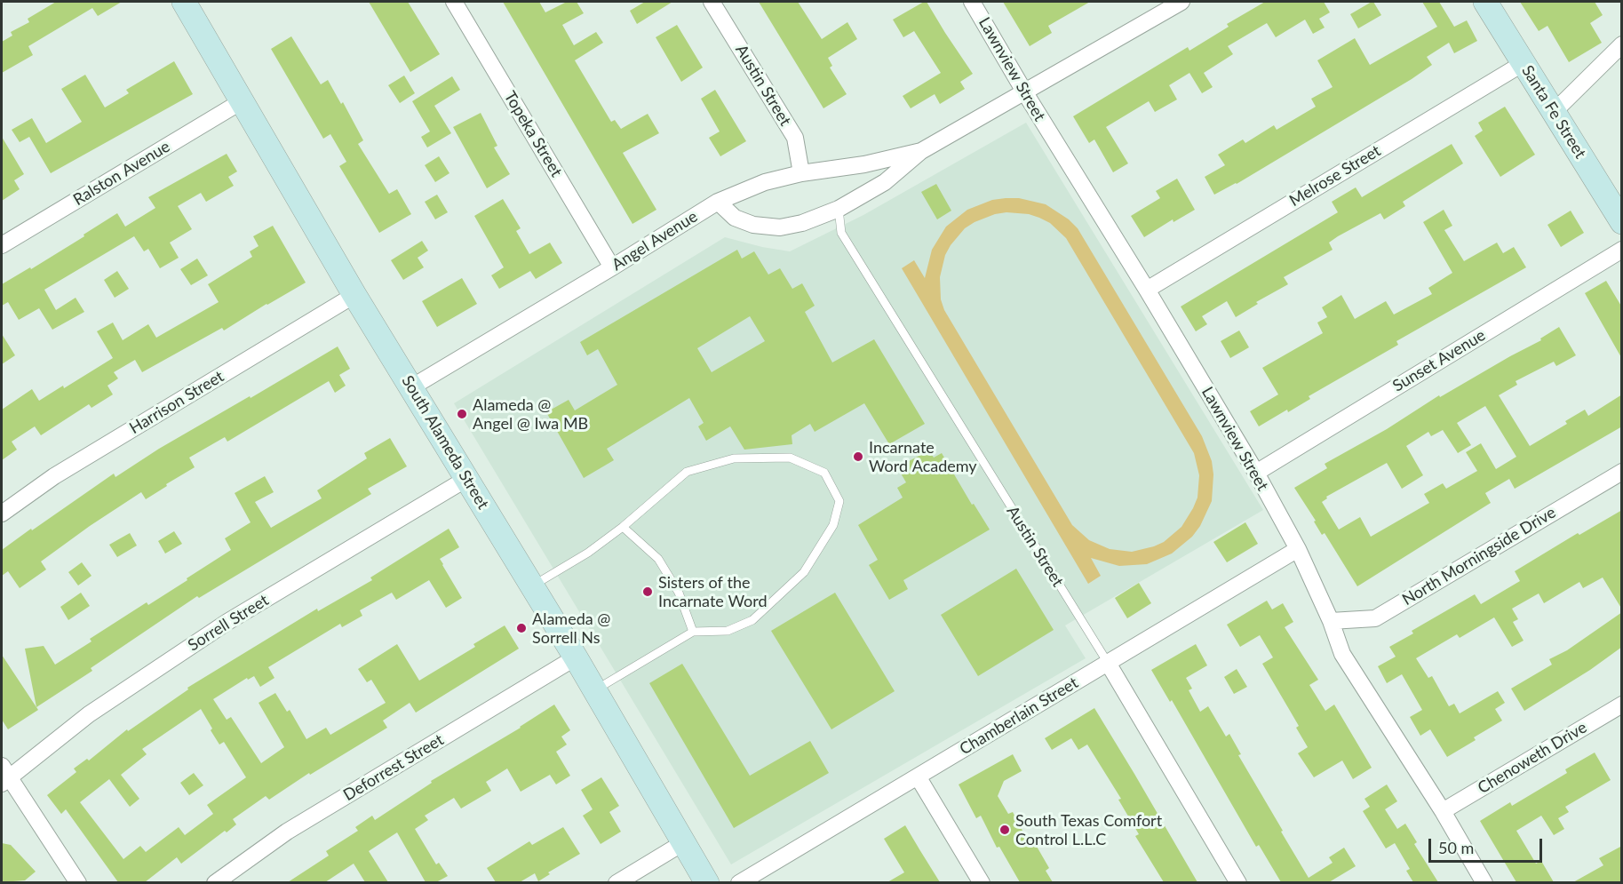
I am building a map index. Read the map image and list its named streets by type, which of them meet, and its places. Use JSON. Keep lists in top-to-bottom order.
{
  "streets": {
    "main road": ["Santa Fe Street", "South Alameda Street"],
    "street": [
      "Lawnview Street",
      "Austin Street",
      "Topeka Street",
      "Ralston Avenue",
      "Melrose Street",
      "Angel Avenue",
      "Sunset Avenue",
      "Harrison Street",
      "North Morningside Drive",
      "Sorrell Street",
      "Chamberlain Street",
      "Chenoweth Drive",
      "Deforrest Street"
    ]
  },
  "crossings": [
    ["Lawnview Street", "Melrose Street"],
    ["Lawnview Street", "Sunset Avenue"],
    ["Lawnview Street", "North Morningside Drive"],
    ["Lawnview Street", "Chamberlain Street"],
    ["Lawnview Street", "Chenoweth Drive"],
    ["Austin Street", "Angel Avenue"],
    ["Austin Street", "Chamberlain Street"],
    ["Santa Fe Street", "Melrose Street"],
    ["Topeka Street", "Angel Avenue"],
    ["Ralston Avenue", "South Alameda Street"],
    ["Angel Avenue", "South Alameda Street"],
    ["Harrison Street", "South Alameda Street"],
    ["South Alameda Street", "Sorrell Street"],
    ["South Alameda Street", "Deforrest Street"]
  ],
  "places": [
    "Alameda @ Angel @ Iwa MB",
    "Incarnate Word Academy",
    "Sisters of the Incarnate Word",
    "Alameda @ Sorrell Ns",
    "South Texas Comfort Control L.L.C"
  ],
  "scale_bar": "50 m"
}
